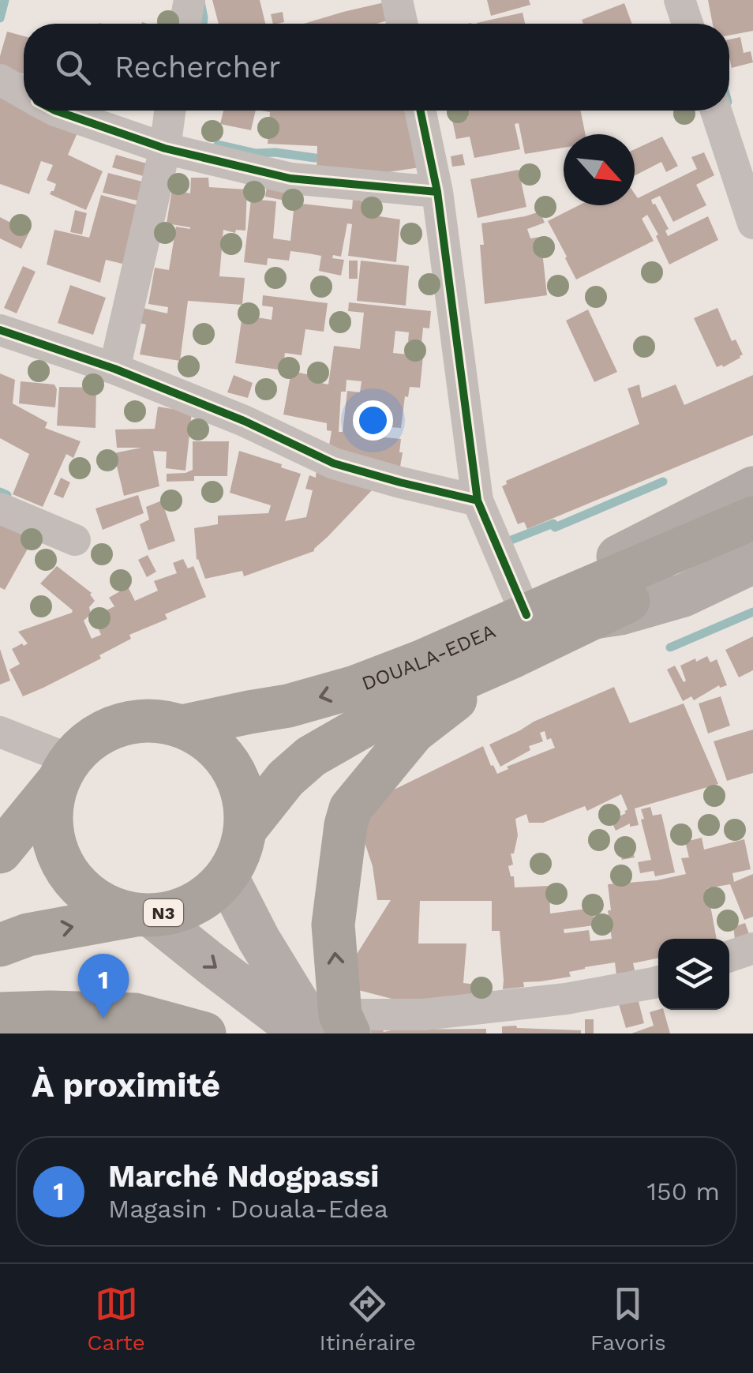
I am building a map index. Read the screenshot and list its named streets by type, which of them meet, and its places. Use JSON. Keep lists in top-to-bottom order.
{
  "streets": {
    "highway": ["DOUALA-EDEA", "N3"]
  },
  "crossings": [
    ["DOUALA-EDEA", "N3"]
  ],
  "north": "bottom right",
  "page": {
    "search": "Rechercher",
    "pins": "1",
    "heading": "À proximité",
    "list": [
      {
        "mark": "1",
        "name": "Marché Ndogpassi",
        "note": "Magasin · Douala-Edea",
        "value": "150 m"
      }
    ],
    "nav": ["Carte", "Itinéraire", "Favoris"]
  }
}
